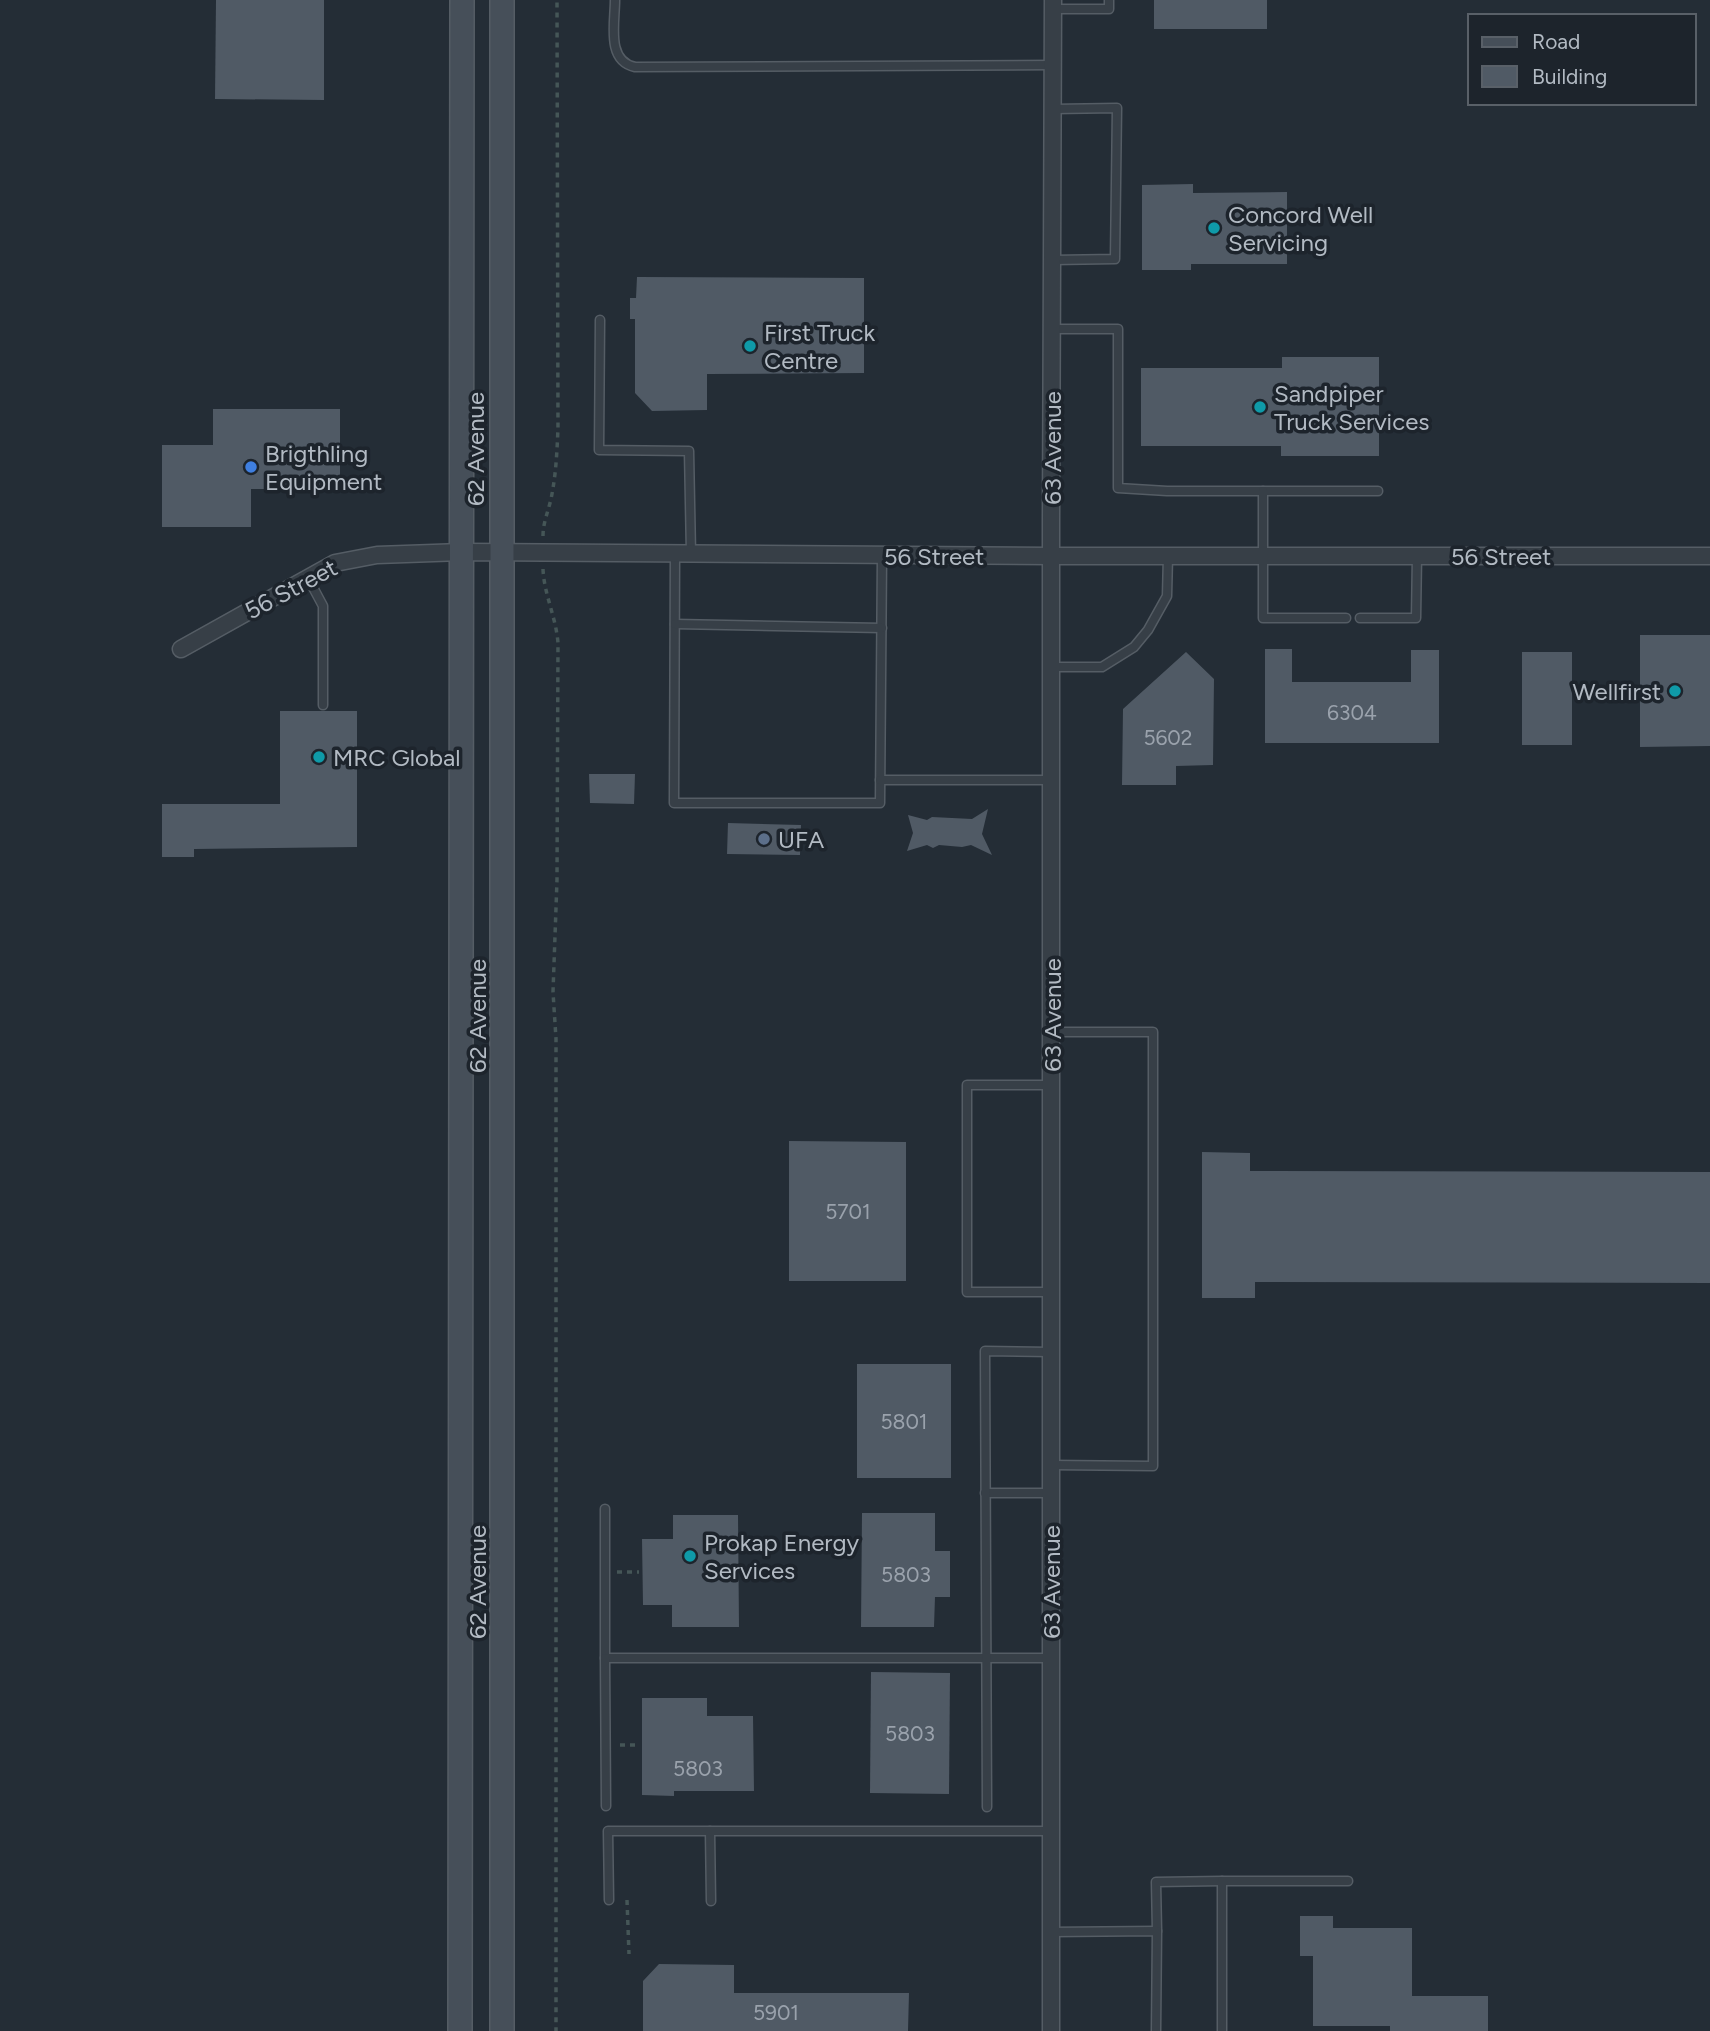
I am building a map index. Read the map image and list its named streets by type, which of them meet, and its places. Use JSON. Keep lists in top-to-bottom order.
{
  "streets": {
    "main road": ["62 Avenue"],
    "street": ["63 Avenue", "56 Street"]
  },
  "crossings": [
    ["63 Avenue", "56 Street"],
    ["62 Avenue", "56 Street"]
  ],
  "places": [
    "Concord Well Servicing",
    "First Truck Centre",
    "Sandpiper Truck Services",
    "Brigthling Equipment",
    "Wellfirst",
    "MRC Global",
    "UFA",
    "Prokap Energy Services"
  ],
  "house_numbers": [
    "6304",
    "5602",
    "5701",
    "5801",
    "5803",
    "5803",
    "5803",
    "5901"
  ],
  "legend": ["Road", "Building"]
}
